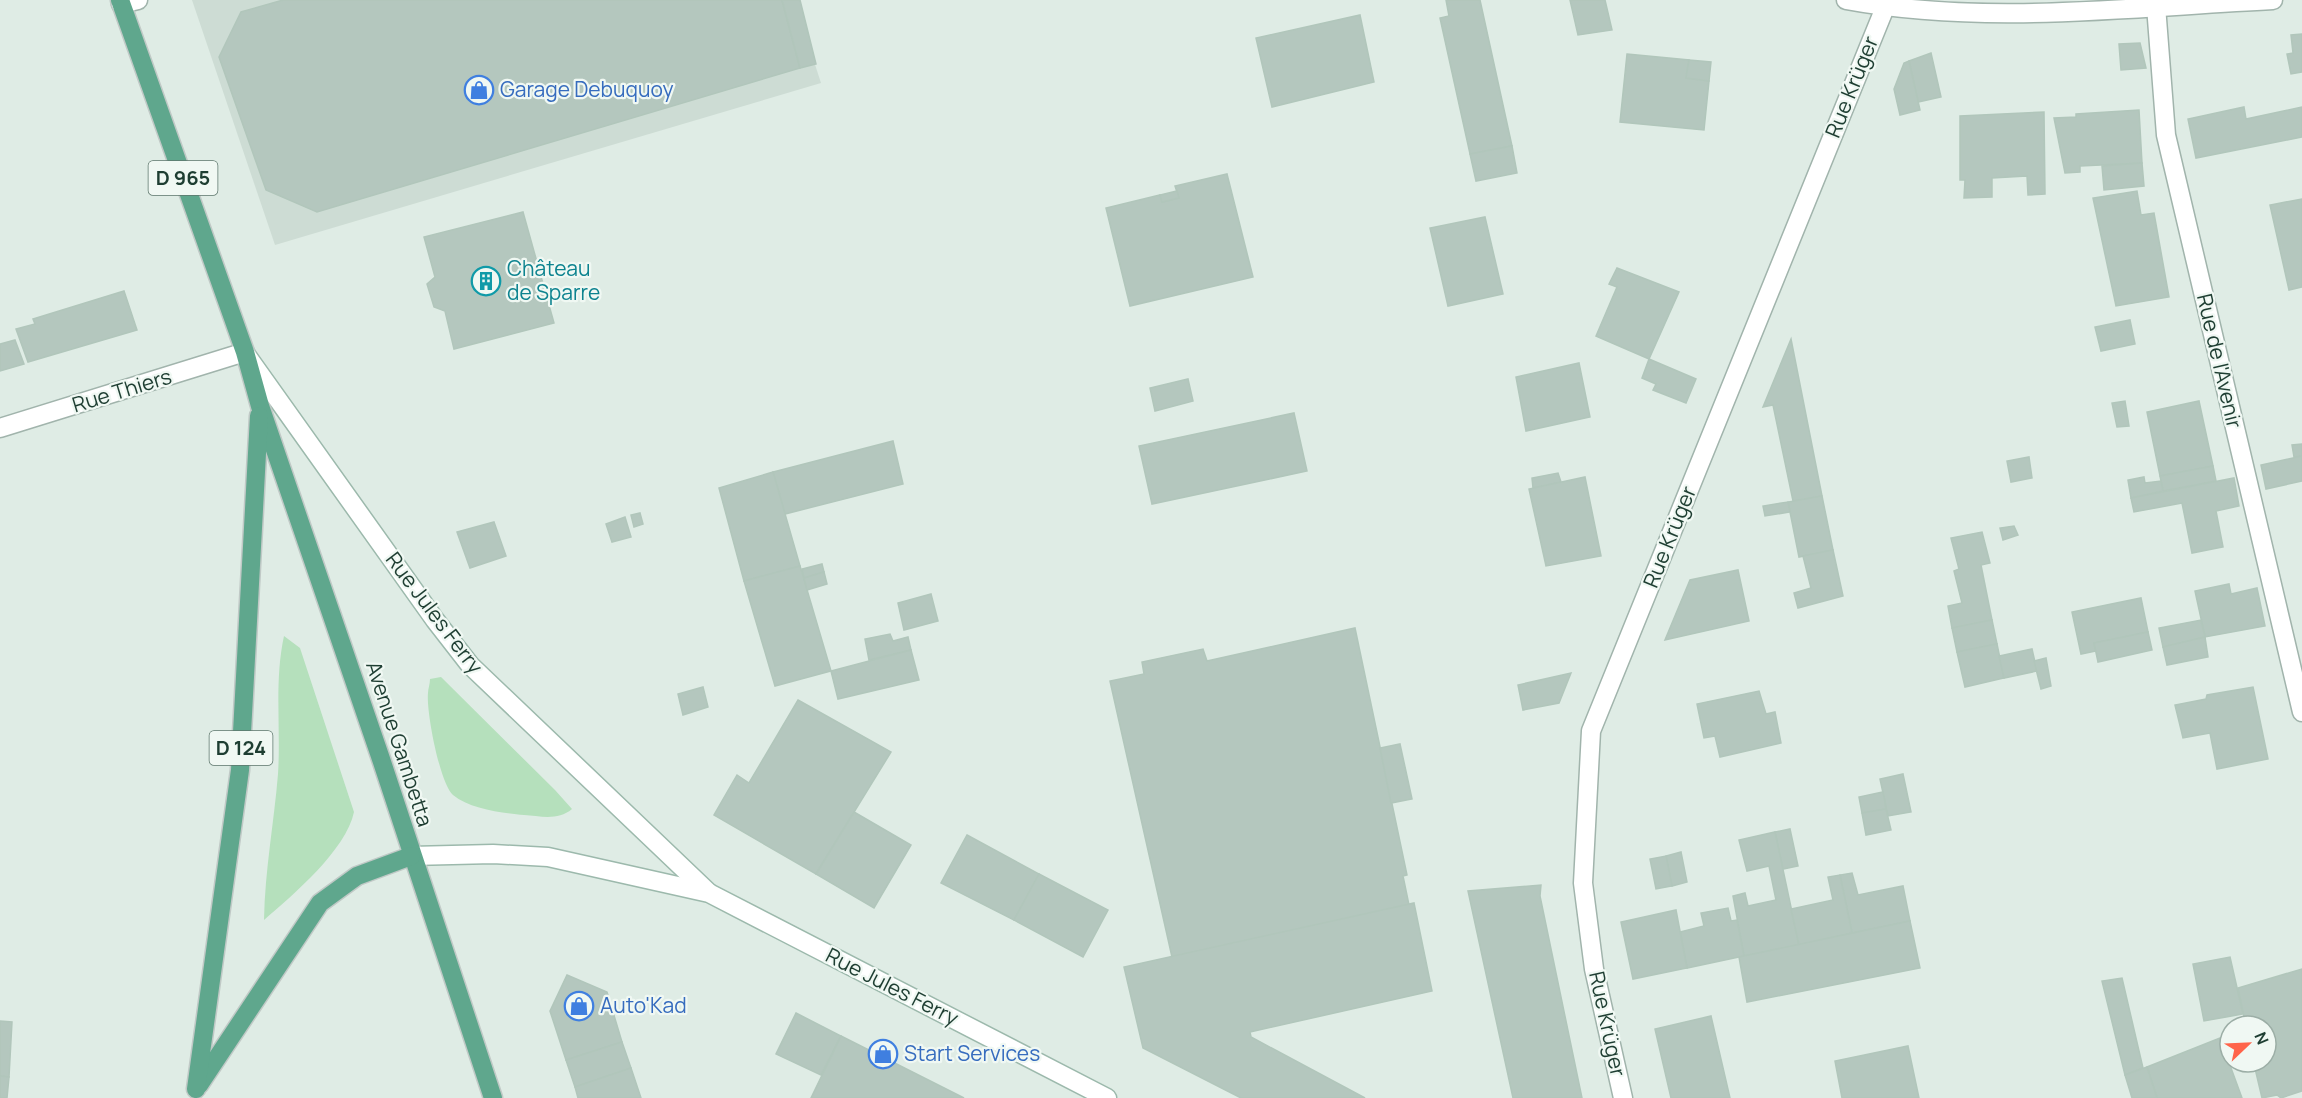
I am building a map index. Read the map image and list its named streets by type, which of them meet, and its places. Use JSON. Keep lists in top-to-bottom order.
{
  "streets": {
    "main road": ["D 965", "Avenue Gambetta", "D 124"],
    "street": [
      "Rue Krüger",
      "Rue de l'Avenir",
      "Rue Thiers",
      "Rue Jules Ferry"
    ]
  },
  "crossings": [
    ["Rue Thiers", "Rue Jules Ferry"],
    ["Rue Thiers", "Avenue Gambetta"],
    ["Rue Jules Ferry", "Avenue Gambetta"],
    ["Rue Jules Ferry", "D 124"],
    ["Avenue Gambetta", "D 124"]
  ],
  "places": {
    "shop": ["Garage Debuquoy", "Auto'Kad", "Start Services"],
    "building": ["Château de Sparre"]
  },
  "north": "top right"
}
